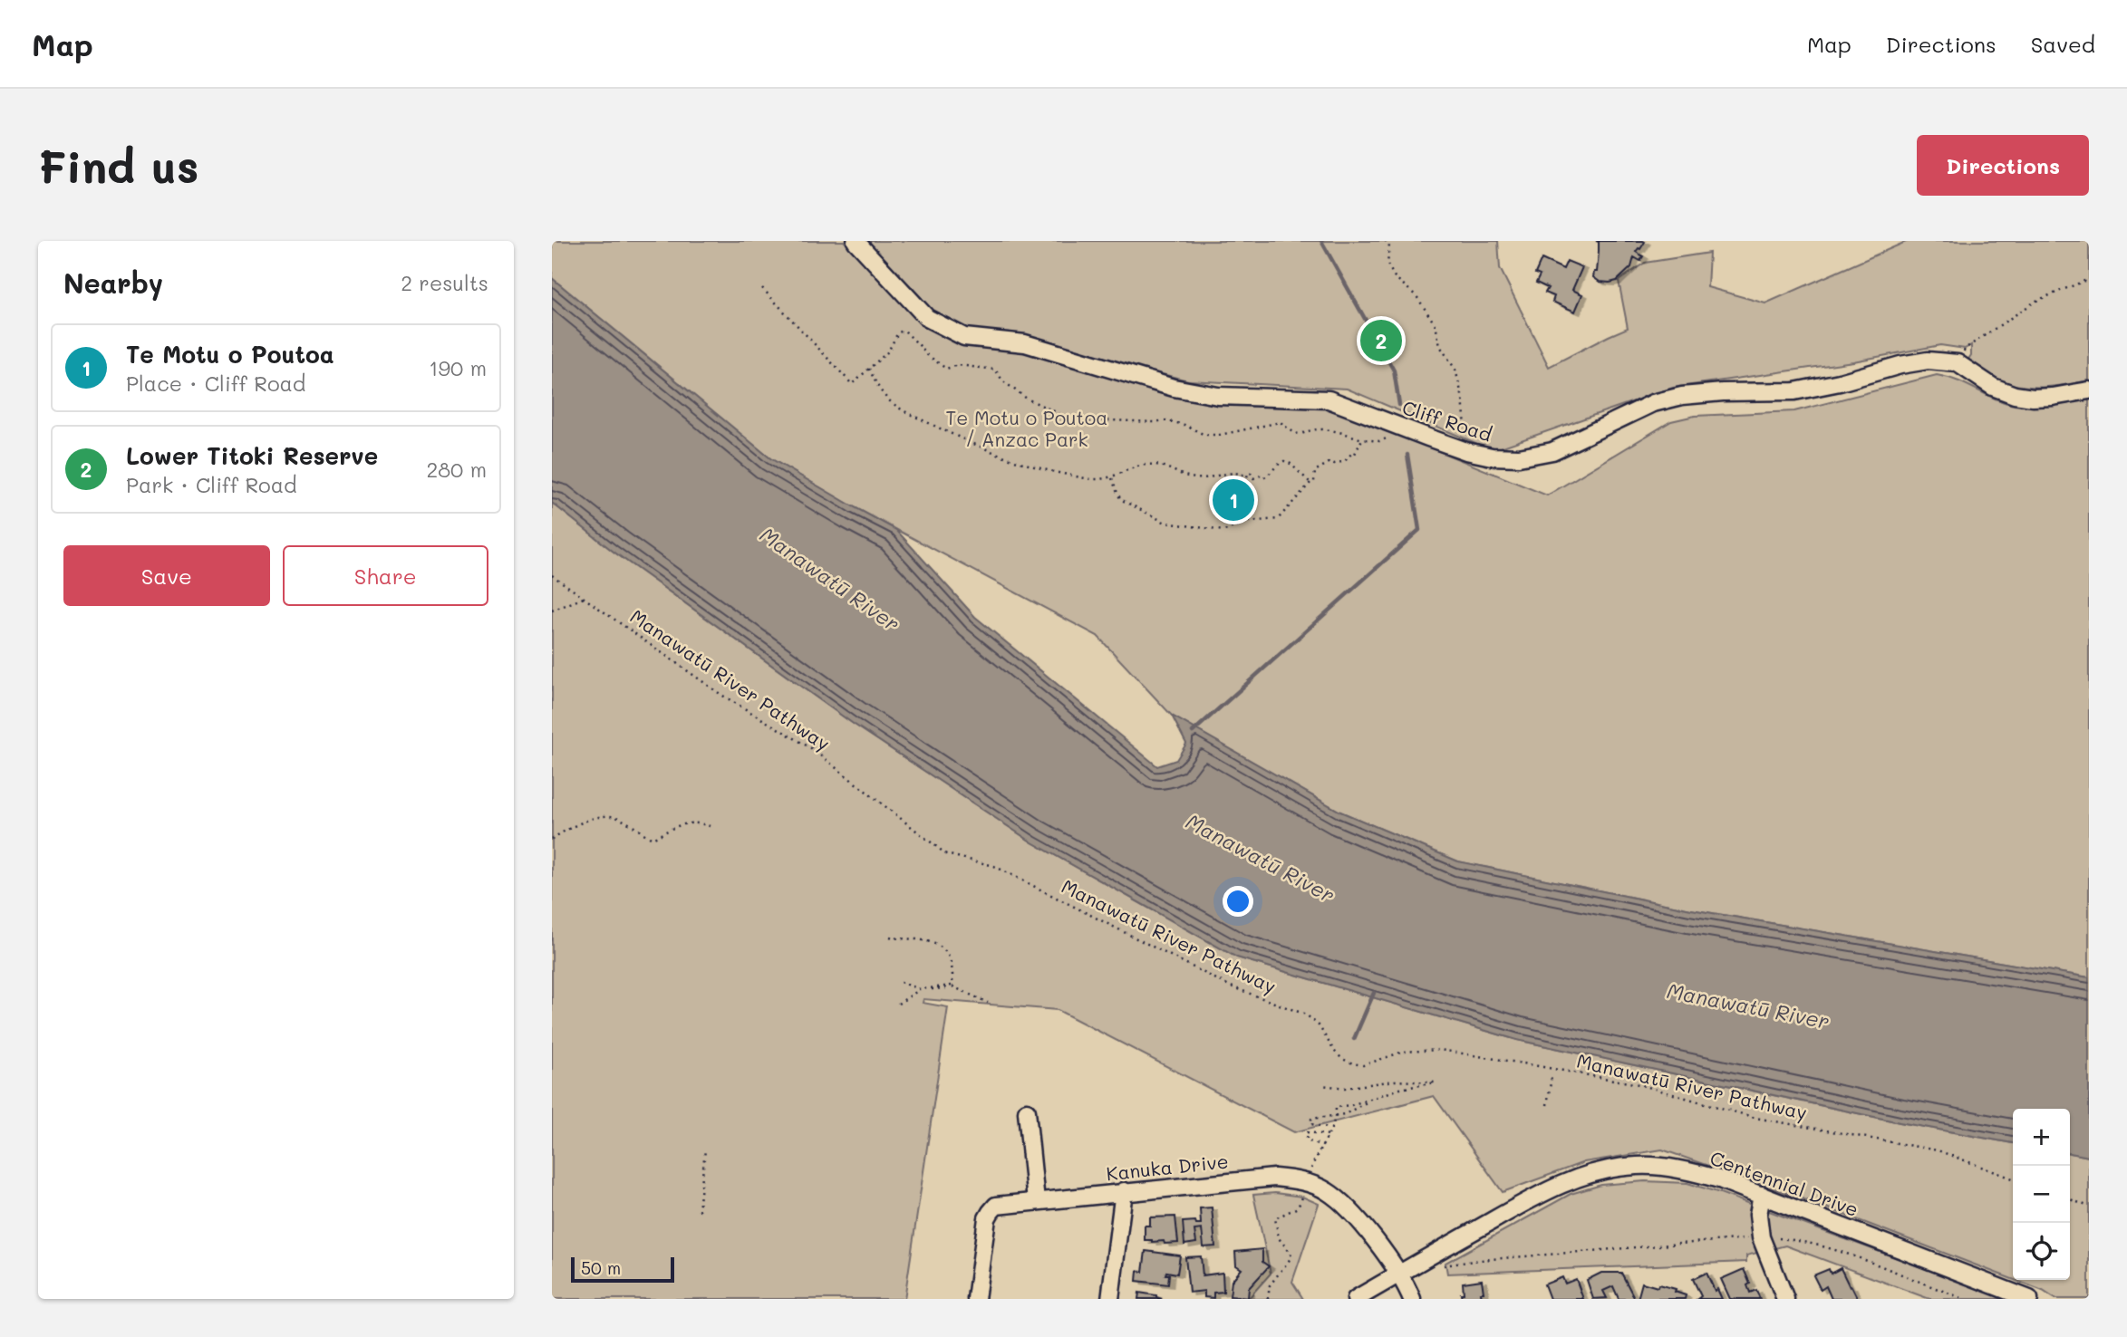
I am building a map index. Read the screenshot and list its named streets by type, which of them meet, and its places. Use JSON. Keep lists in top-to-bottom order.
{
  "streets": {
    "street": ["Cliff Road", "Kanuka Drive", "Centennial Drive"],
    "path": ["Manawatū River Pathway"]
  },
  "crossings": [
    ["Kanuka Drive", "Centennial Drive"]
  ],
  "water": ["Manawatū River"],
  "parks": ["Te Motu o Poutoa / Anzac Park"],
  "scale_bar": "50 m",
  "page": {
    "header": "Map",
    "nav": ["Map", "Directions", "Saved"],
    "buttons": [
      "Directions",
      ["Save", "Share"]
    ],
    "title": "Find us",
    "heading": ["Nearby", "2 results"],
    "pins": ["2", "1"],
    "list": [
      {
        "mark": "1",
        "name": "Te Motu o Poutoa",
        "note": "Place · Cliff Road",
        "value": "190 m"
      },
      {
        "mark": "2",
        "name": "Lower Titoki Reserve",
        "note": "Park · Cliff Road",
        "value": "280 m"
      }
    ],
    "map_buttons": ["+", "−"],
    "scale": "50 m"
  }
}
